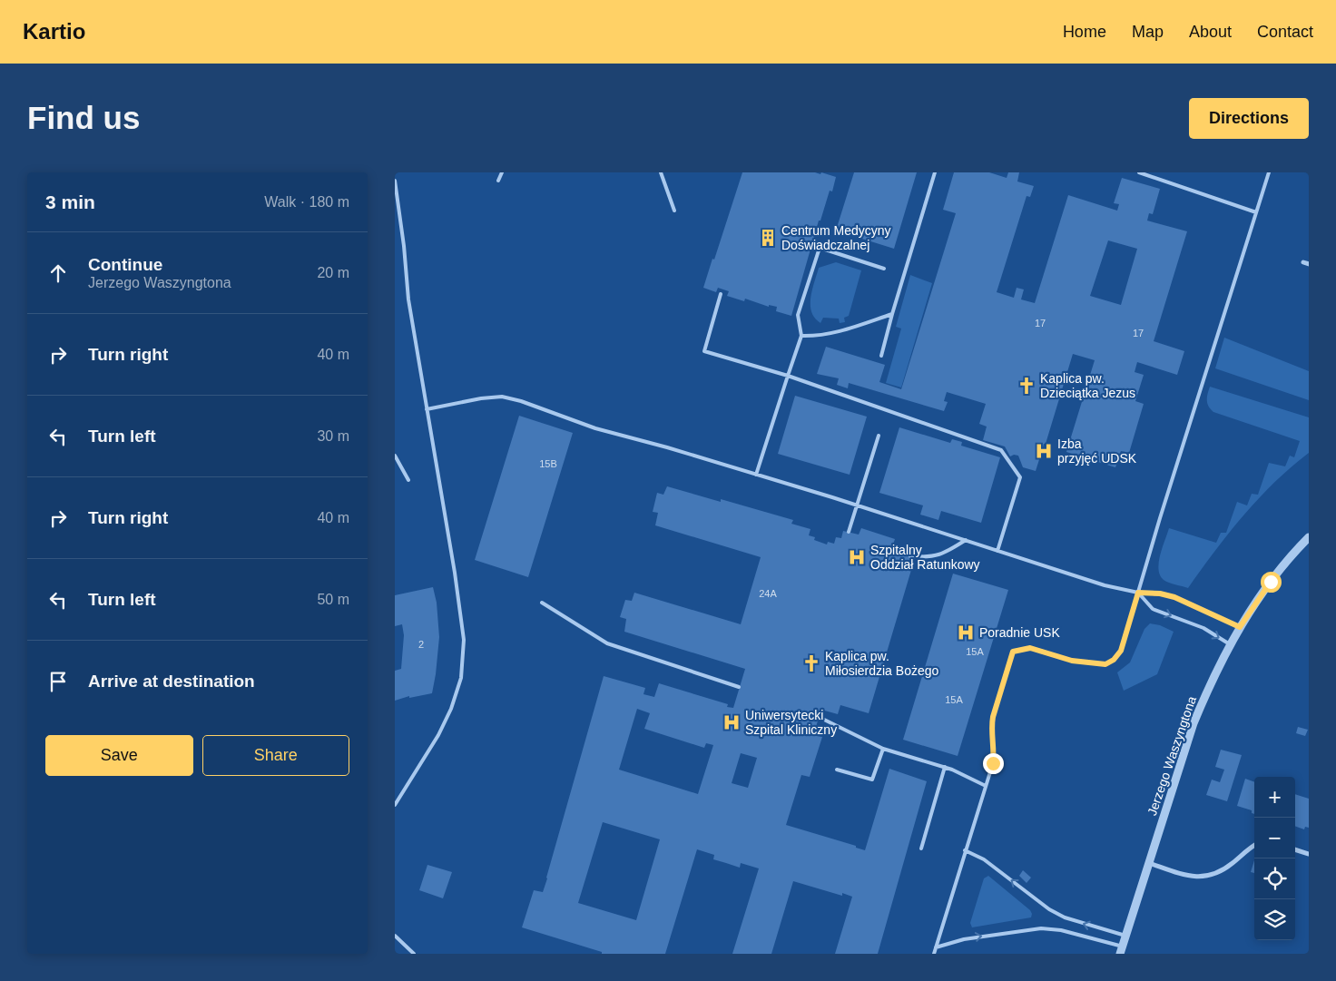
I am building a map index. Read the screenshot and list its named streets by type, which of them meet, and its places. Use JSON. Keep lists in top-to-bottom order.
{
  "streets": {
    "street": ["Jerzego Waszyngtona"]
  },
  "places": {
    "building": ["Centrum Medycyny Doświadczalnej"],
    "church": ["Kaplica pw. Dzieciątka Jezus", "Kaplica pw. Miłosierdzia Bożego"],
    "hospital": [
      "Izba przyjęć UDSK",
      "Szpitalny Oddział Ratunkowy",
      "Poradnie USK",
      "Uniwersytecki Szpital Kliniczny"
    ]
  },
  "house_numbers": [
    "17",
    "17",
    "15B",
    "24A",
    "2",
    "15A",
    "15A"
  ],
  "page": {
    "header": "Kartio",
    "nav": [
      "Home",
      "Map",
      "About",
      "Contact"
    ],
    "buttons": [
      "Directions",
      ["Save", "Share"]
    ],
    "title": "Find us",
    "heading": ["3 min", "Walk · 180 m"],
    "list": [
      ["Continue", "Jerzego Waszyngtona", "20 m"],
      ["Turn right", "40 m"],
      ["Turn left", "30 m"],
      ["Turn right", "40 m"],
      ["Turn left", "50 m"],
      "Arrive at destination"
    ],
    "map_buttons": ["+", "−"]
  }
}
